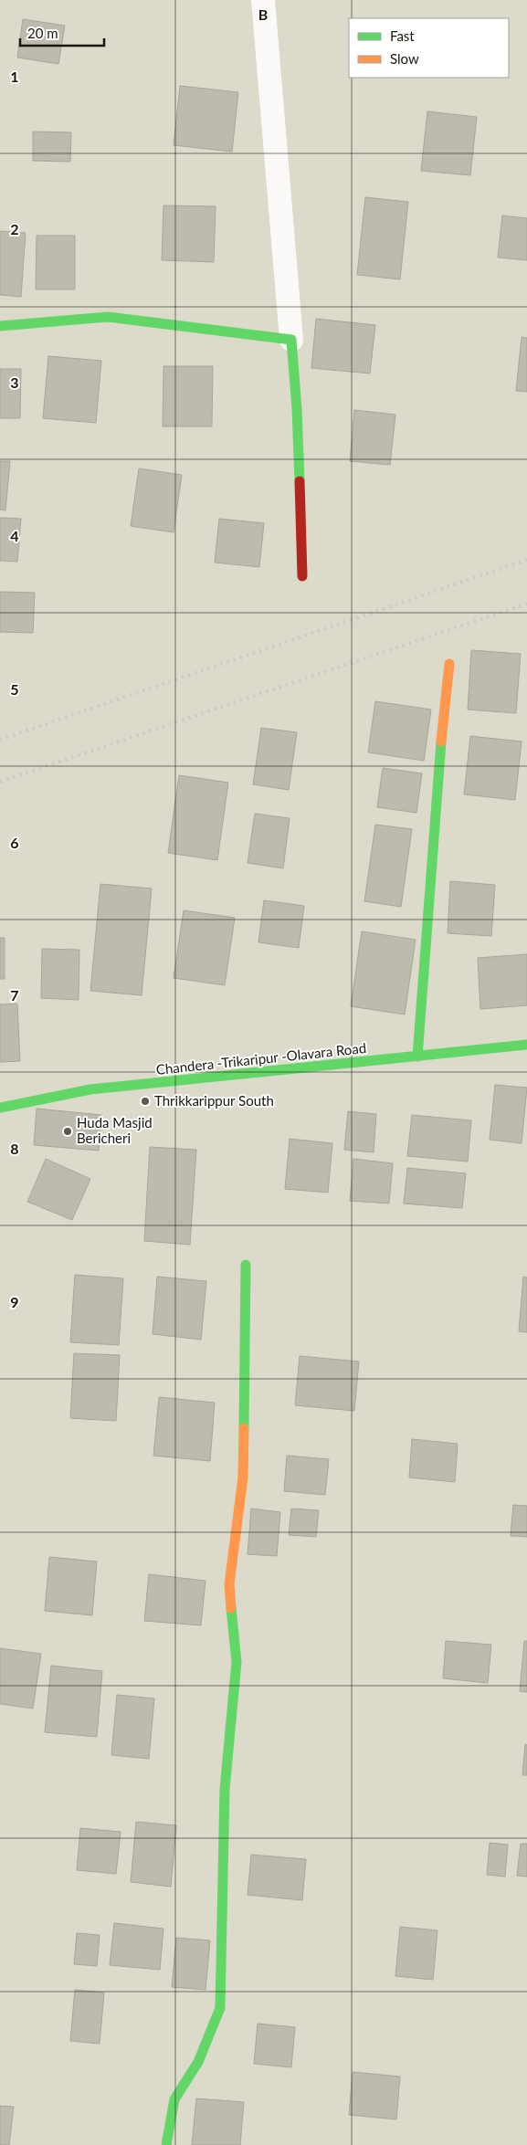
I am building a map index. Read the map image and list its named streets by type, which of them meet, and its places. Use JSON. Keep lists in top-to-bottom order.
{
  "streets": {
    "street": ["Chandera -Trikaripur -Olavara Road"]
  },
  "places": ["Thrikkarippur South", "Huda Masjid Bericheri"],
  "legend": ["Fast", "Slow"],
  "scale_bar": "20 m",
  "grid": {
    "columns": ["B"],
    "rows": [
      "1",
      "2",
      "3",
      "4",
      "5",
      "6",
      "7",
      "8",
      "9"
    ]
  }
}
